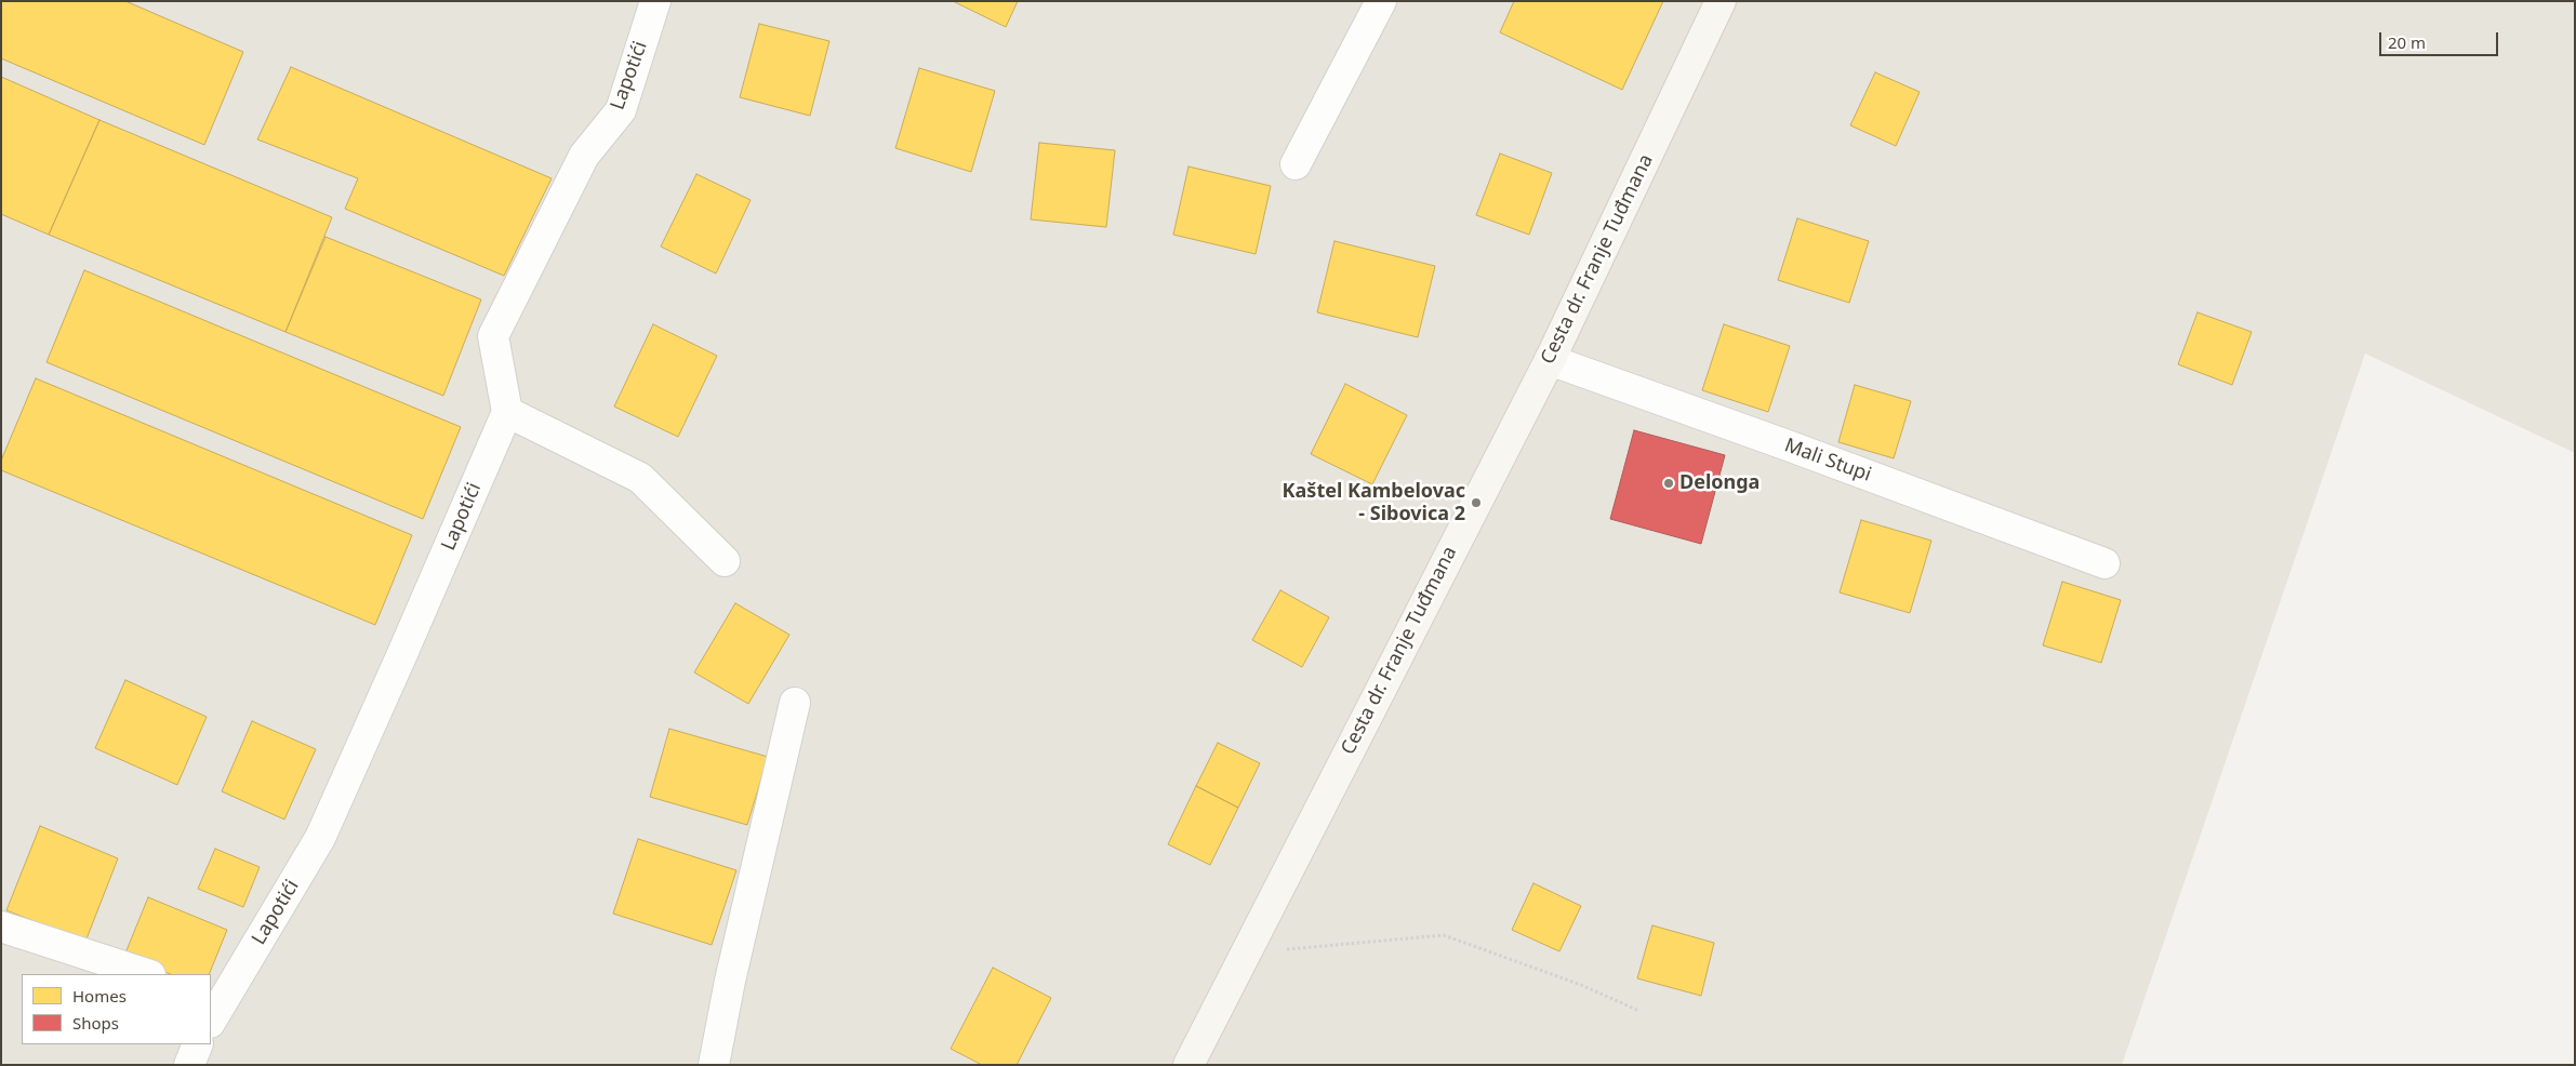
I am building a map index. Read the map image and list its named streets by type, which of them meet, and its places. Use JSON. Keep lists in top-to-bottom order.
{
  "streets": {
    "main road": ["Cesta dr. Franje Tuđmana"],
    "street": ["Lapotići", "Mali Stupi"]
  },
  "crossings": [
    ["Cesta dr. Franje Tuđmana", "Mali Stupi"]
  ],
  "places": ["Delonga", "Kaštel Kambelovac - Sibovica 2"],
  "legend": ["Homes", "Shops"],
  "scale_bar": "20 m"
}
